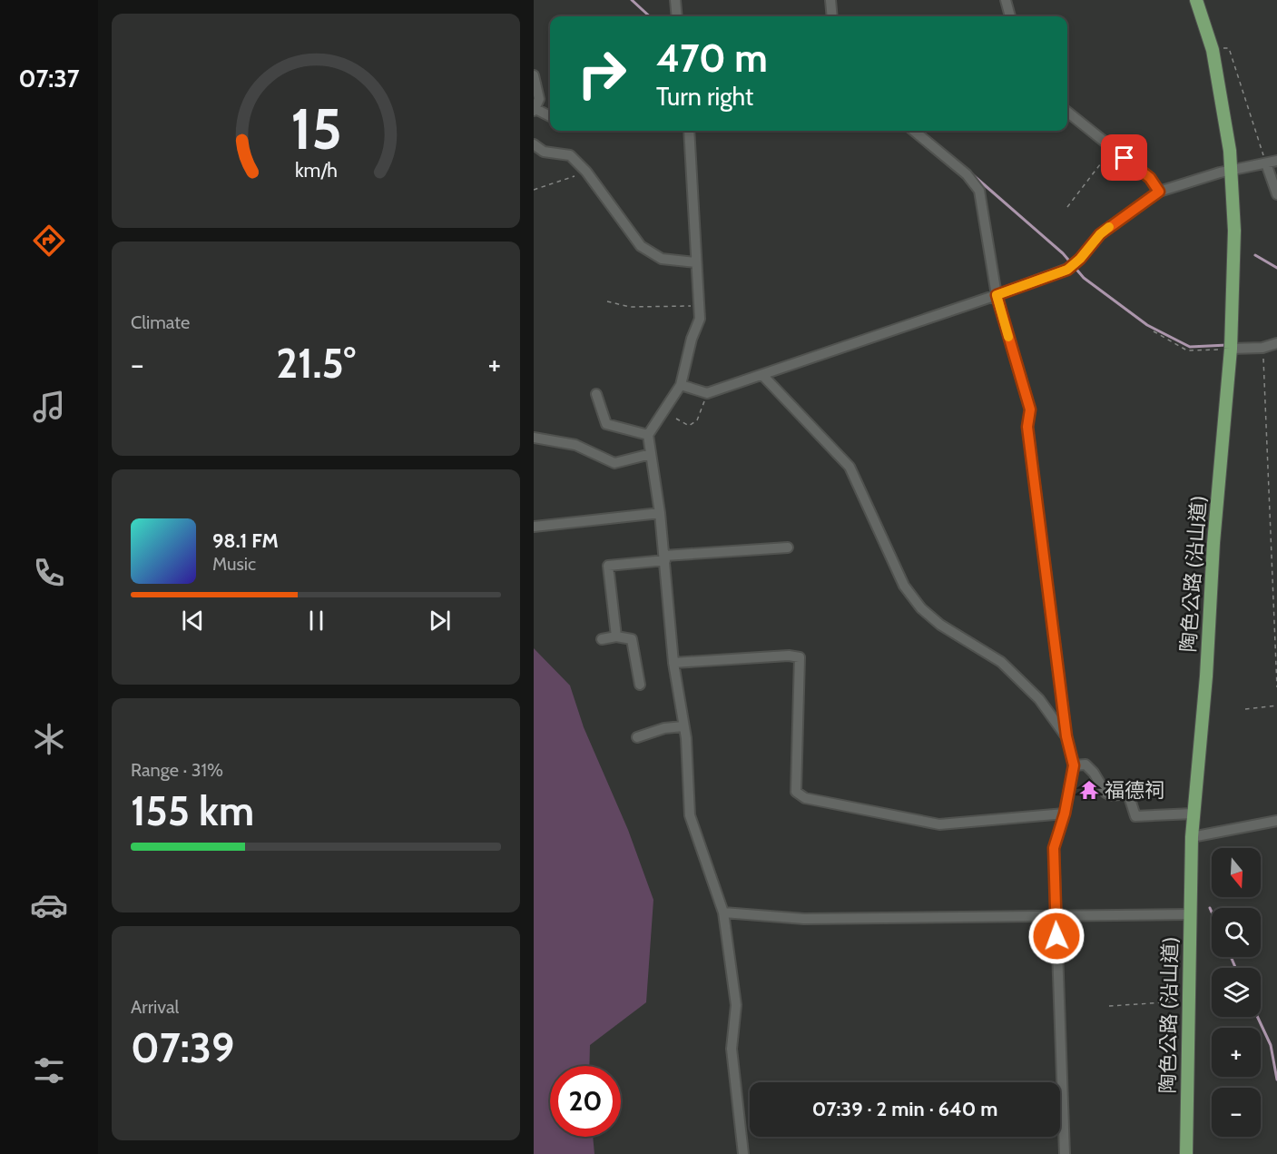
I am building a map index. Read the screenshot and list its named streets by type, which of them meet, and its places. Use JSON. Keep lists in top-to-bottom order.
{
  "streets": {
    "main road": ["陶色公路 (沿山道)"]
  },
  "places": {
    "temple": ["福德祠"]
  },
  "north": "bottom",
  "page": {
    "tabs": "07:37",
    "turn": ["470 m", "Turn right"],
    "tile": [
      "Climate",
      ["Range · 31%", "155 km"],
      ["Arrival", "07:39"]
    ],
    "heat": ["−", "21.5°", "+"],
    "song": ["98.1 FM", "Music"],
    "map_buttons": ["+", "−"],
    "limit": "20",
    "trip": "07:39 · 2 min · 640 m",
    "gauge": ["15", "km/h"]
  }
}
